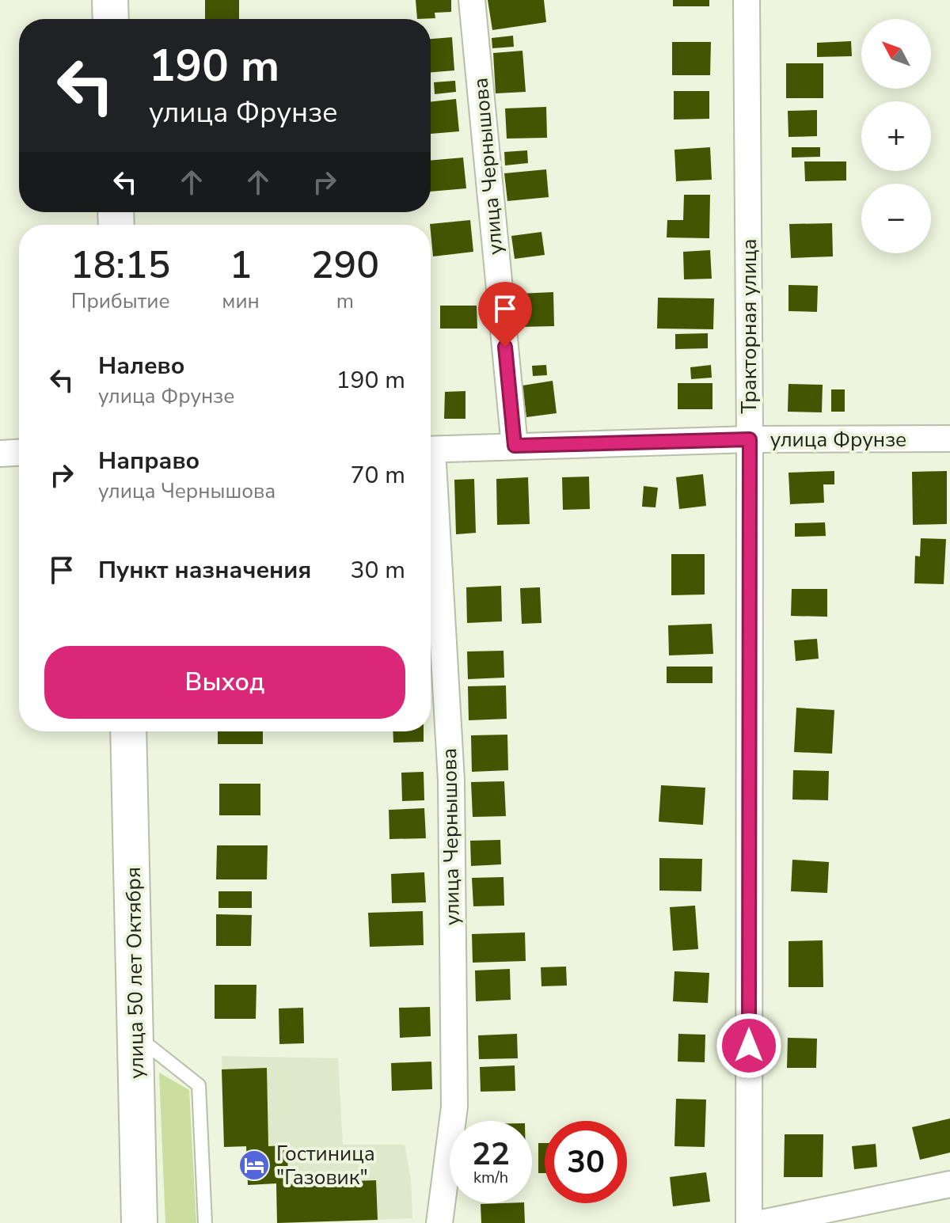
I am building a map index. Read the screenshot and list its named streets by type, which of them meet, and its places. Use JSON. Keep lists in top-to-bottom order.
{
  "streets": {
    "main road": ["улица 50 лет Октября"],
    "street": ["улица Чернышова", "Тракторная улица", "улица Фрунзе"]
  },
  "crossings": [
    ["улица Чернышова", "улица Фрунзе"],
    ["Тракторная улица", "улица Фрунзе"]
  ],
  "places": {
    "hotel": ["Гостиница \"Газовик\""]
  },
  "north": "top left",
  "page": {
    "map_buttons": ["+", "−"],
    "turn": ["190 m", "улица Фрунзе"],
    "eta": [
      "18:15",
      "Прибытие",
      "1",
      "мин",
      "290",
      "m"
    ],
    "list": [
      {
        "name": "Налево",
        "note": "улица Фрунзе",
        "value": "190 m"
      },
      {
        "name": "Направо",
        "note": "улица Чернышова",
        "value": "70 m"
      },
      {
        "name": "Пункт назначения",
        "value": "30 m"
      }
    ],
    "buttons": "Выход",
    "speed": "22 km/h",
    "limit": "30"
  }
}
